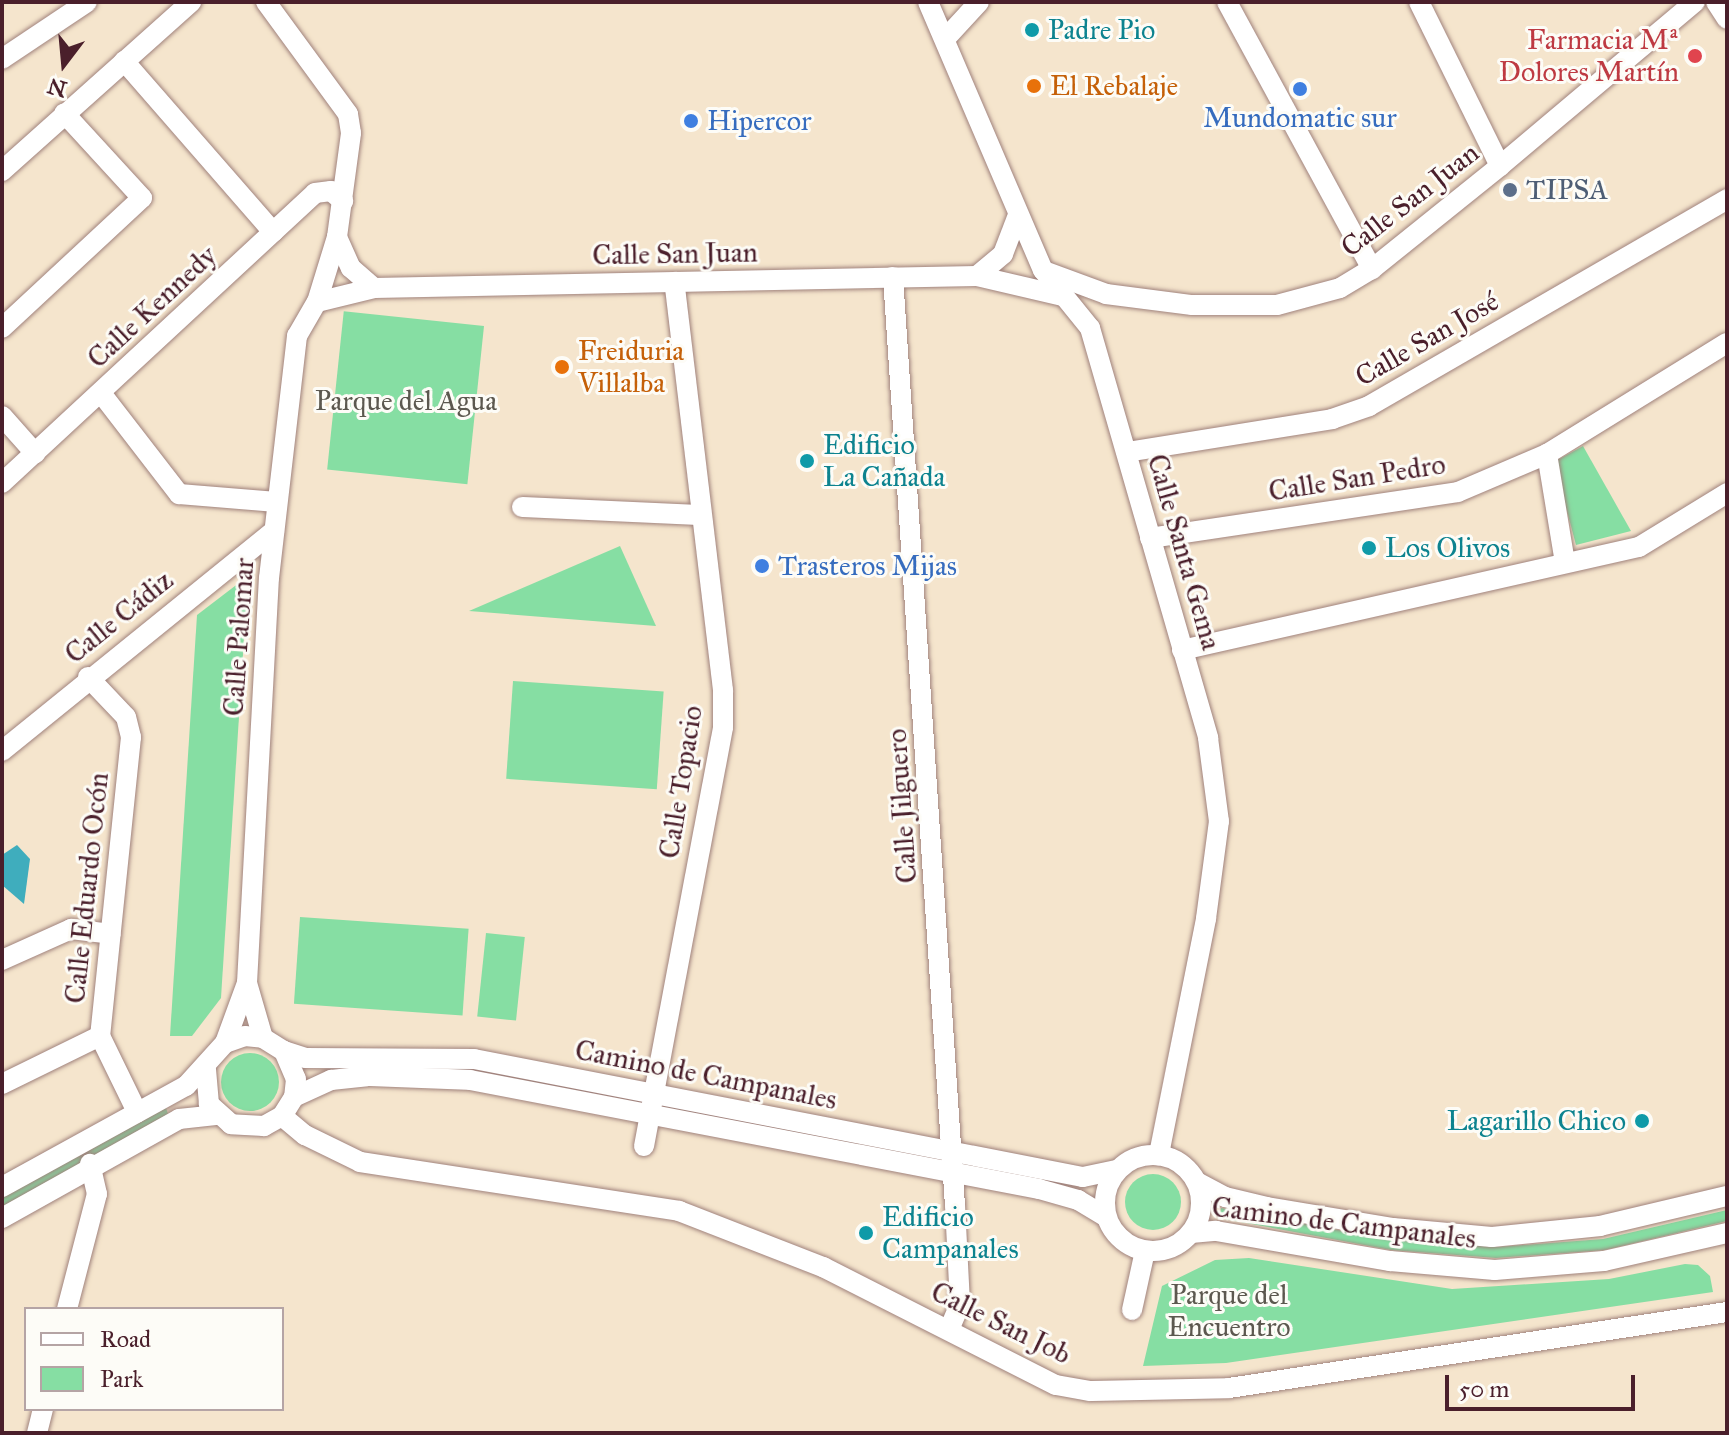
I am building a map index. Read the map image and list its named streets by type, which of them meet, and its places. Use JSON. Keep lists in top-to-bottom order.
{
  "streets": {
    "street": [
      "Calle San Juan",
      "Calle Kennedy",
      "Calle San José",
      "Calle San Pedro",
      "Calle Santa Gema",
      "Calle Cádiz",
      "Calle Palomar",
      "Calle Topacio",
      "Calle Jilguero",
      "Calle Eduardo Ocón",
      "Camino de Campanales",
      "Calle San Job"
    ]
  },
  "crossings": [
    ["Calle San Juan", "Calle Santa Gema"],
    ["Calle San Juan", "Calle Topacio"],
    ["Calle San Juan", "Calle Jilguero"],
    ["Calle Kennedy", "Calle Palomar"],
    ["Calle San José", "Calle Santa Gema"],
    ["Calle San Pedro", "Calle Santa Gema"],
    ["Calle Santa Gema", "Camino de Campanales"],
    ["Calle Cádiz", "Calle Palomar"],
    ["Calle Cádiz", "Calle Eduardo Ocón"],
    ["Calle Palomar", "Camino de Campanales"],
    ["Calle Palomar", "Calle San Job"],
    ["Calle Topacio", "Camino de Campanales"],
    ["Calle Jilguero", "Camino de Campanales"],
    ["Calle Jilguero", "Calle San Job"],
    ["Camino de Campanales", "Calle San Job"]
  ],
  "parks": ["Parque del Agua", "Parque del Encuentro"],
  "places": [
    "Padre Pio",
    "Farmacia Mª Dolores Martín",
    "El Rebalaje",
    "Mundomatic sur",
    "Hipercor",
    "TIPSA",
    "Freiduria Villalba",
    "Edificio La Cañada",
    "Los Olivos",
    "Trasteros Mijas",
    "Lagarillo Chico",
    "Edificio Campanales"
  ],
  "legend": ["Road", "Park"],
  "scale_bar": "50 m",
  "north": "bottom"
}
